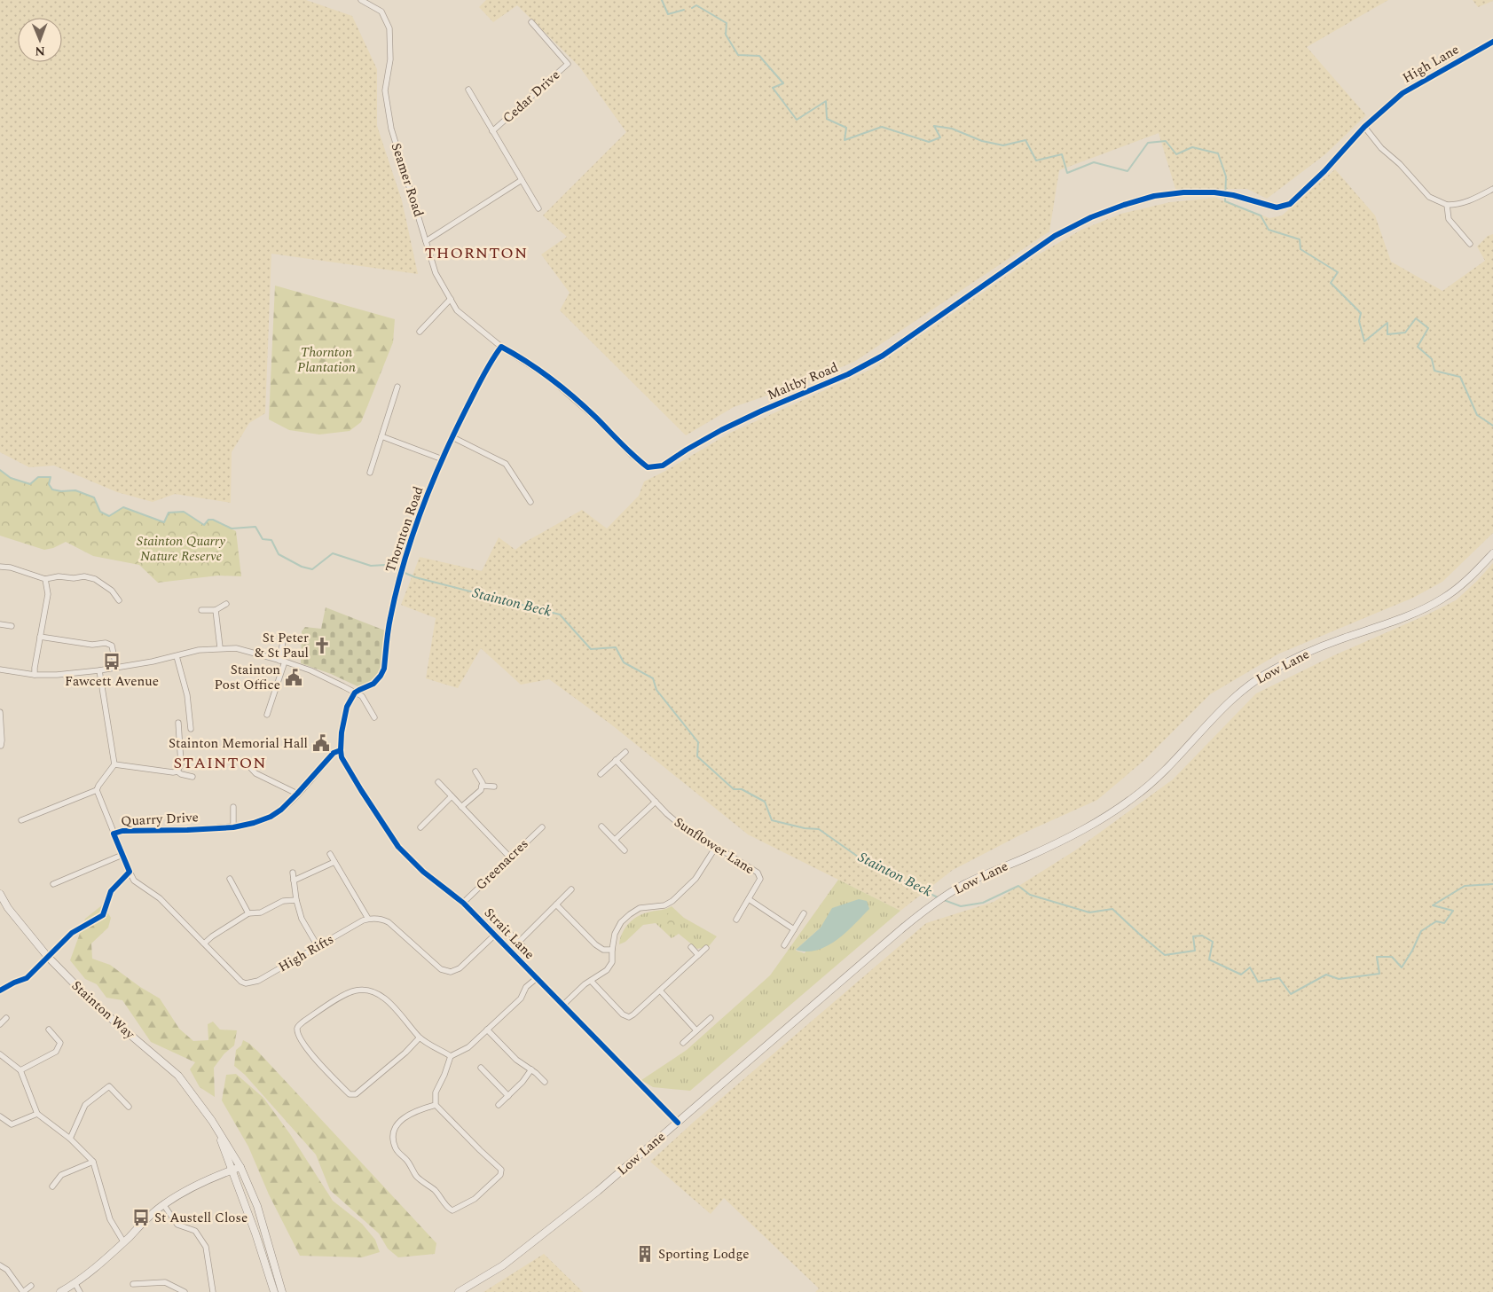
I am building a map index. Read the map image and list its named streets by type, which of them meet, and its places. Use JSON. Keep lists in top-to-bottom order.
{
  "streets": {
    "main road": ["Low Lane", "Stainton Way"],
    "street": [
      "High Lane",
      "Cedar Drive",
      "Seamer Road",
      "Maltby Road",
      "Thornton Road",
      "Quarry Drive",
      "Sunflower Lane",
      "Greenacres",
      "Strait Lane",
      "High Rifts"
    ]
  },
  "crossings": [
    ["High Lane", "Maltby Road"],
    ["Seamer Road", "Maltby Road"],
    ["Seamer Road", "Thornton Road"],
    ["Maltby Road", "Thornton Road"],
    ["Low Lane", "Strait Lane"],
    ["Greenacres", "Strait Lane"]
  ],
  "districts": ["THORNTON", "STAINTON"],
  "water": ["Stainton Beck"],
  "parks": ["Thornton Plantation", "Stainton Quarry Nature Reserve"],
  "places": {
    "church": ["St Peter & St Paul"],
    "bus stop": ["Fawcett Avenue", "St Austell Close"],
    "public building": ["Stainton Post Office", "Stainton Memorial Hall"],
    "building": ["Sporting Lodge"]
  },
  "north": "bottom"
}
